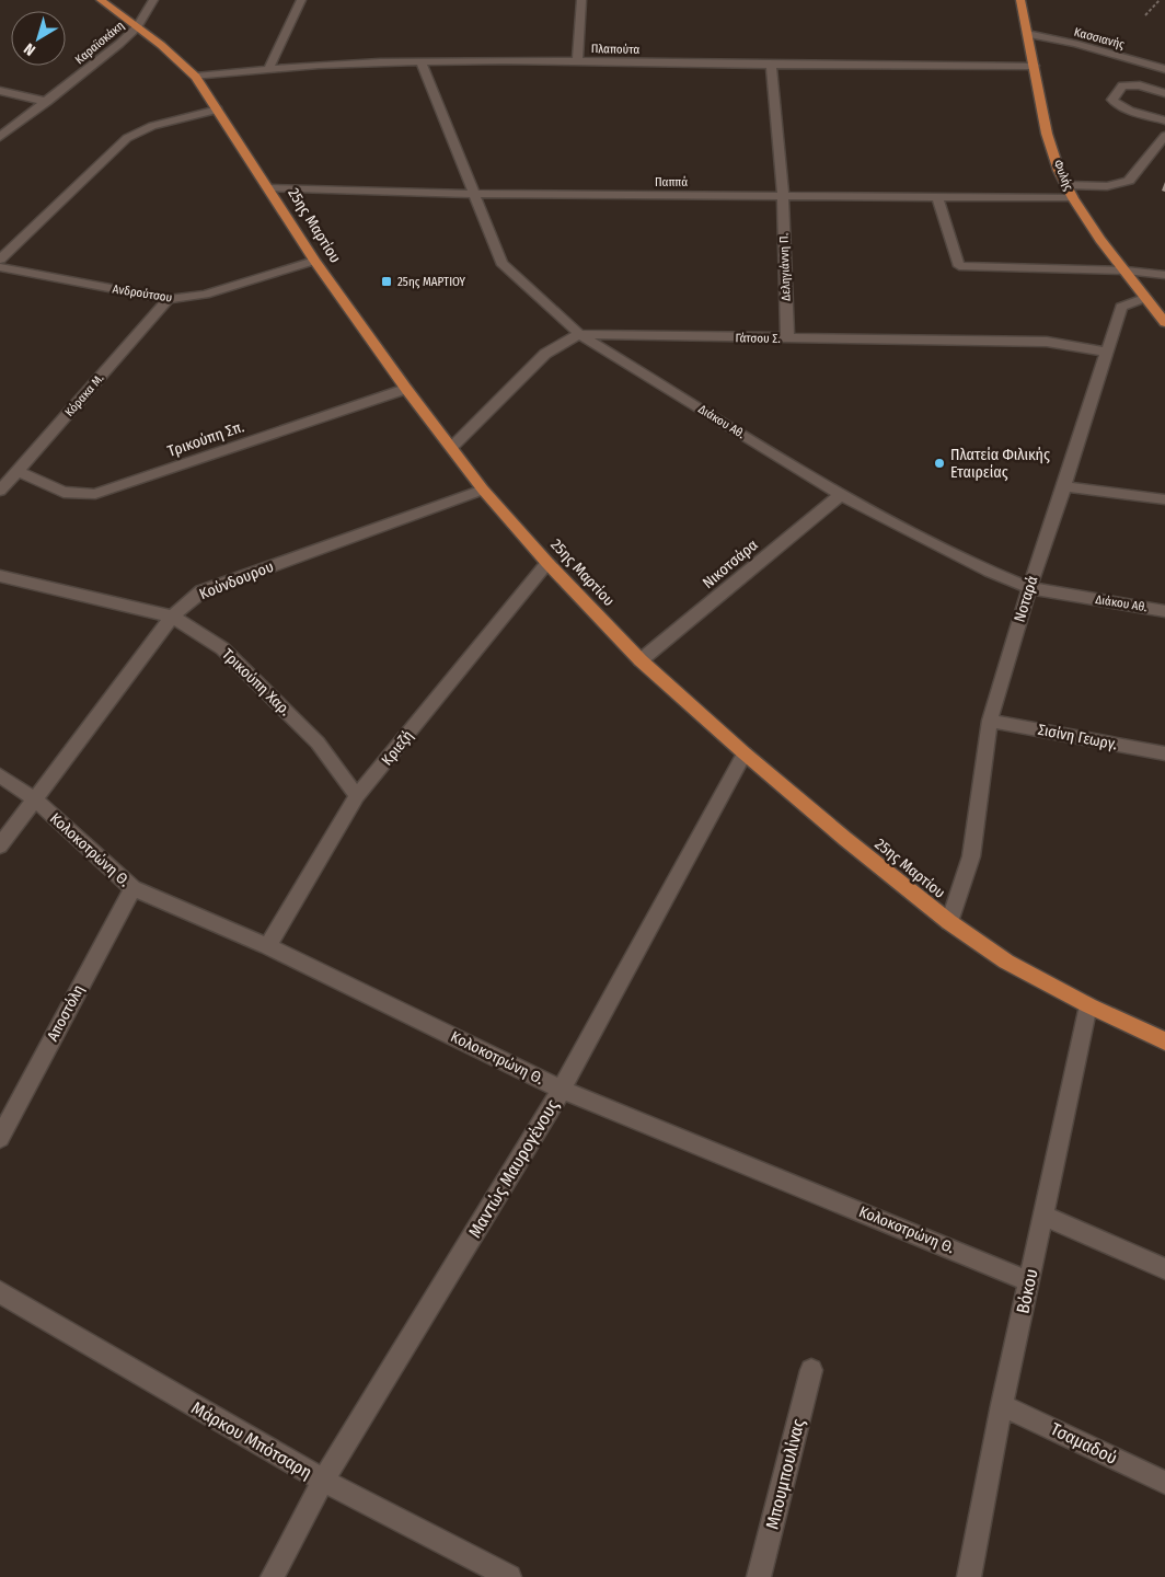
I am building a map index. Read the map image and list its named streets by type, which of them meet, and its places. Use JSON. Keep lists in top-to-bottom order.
{
  "streets": {
    "main road": ["Φυλής", "25ης Μαρτίου"],
    "street": [
      "Κασσιανής",
      "Καραϊσκάκη",
      "Πλαπούτα",
      "Παππά",
      "Δεληγιάννη Π.",
      "Ανδρούτσου",
      "Γάτσου Σ.",
      "Κόρακα Μ.",
      "Διάκου Αθ.",
      "Τρικούπη Σπ.",
      "Νικοτσάρα",
      "Κούνδουρου",
      "Νοταρά",
      "Τρικούπη Χαρ.",
      "Σισίνη Γεωργ.",
      "Κριεζή",
      "Κολοκοτρώνη Θ.",
      "Αποστόλη",
      "Μαντώς Μαυρογένους",
      "Βόκου",
      "Μάρκου Μπότσαρη",
      "Τσαμαδού",
      "Μπουμπουλίνας"
    ]
  },
  "crossings": [
    ["Κασσιανής", "Φυλής"],
    ["Καραϊσκάκη", "25ης Μαρτίου"],
    ["Πλαπούτα", "Φυλής"],
    ["Πλαπούτα", "25ης Μαρτίου"],
    ["Πλαπούτα", "Δεληγιάννη Π."],
    ["Πλαπούτα", "Διάκου Αθ."],
    ["Φυλής", "Παππά"],
    ["Φυλής", "Νοταρά"],
    ["Παππά", "25ης Μαρτίου"],
    ["Παππά", "Δεληγιάννη Π."],
    ["Παππά", "Διάκου Αθ."],
    ["25ης Μαρτίου", "Ανδρούτσου"],
    ["25ης Μαρτίου", "Γάτσου Σ."],
    ["25ης Μαρτίου", "Τρικούπη Σπ."],
    ["25ης Μαρτίου", "Νικοτσάρα"],
    ["25ης Μαρτίου", "Κούνδουρου"],
    ["25ης Μαρτίου", "Νοταρά"],
    ["25ης Μαρτίου", "Κριεζή"],
    ["25ης Μαρτίου", "Μαντώς Μαυρογένους"],
    ["25ης Μαρτίου", "Βόκου"],
    ["Δεληγιάννη Π.", "Γάτσου Σ."],
    ["Ανδρούτσου", "Κόρακα Μ."],
    ["Γάτσου Σ.", "Διάκου Αθ."],
    ["Γάτσου Σ.", "Νοταρά"],
    ["Κόρακα Μ.", "Τρικούπη Σπ."],
    ["Διάκου Αθ.", "Νικοτσάρα"],
    ["Διάκου Αθ.", "Νοταρά"],
    ["Κούνδουρου", "Τρικούπη Χαρ."],
    ["Κούνδουρου", "Κολοκοτρώνη Θ."],
    ["Νοταρά", "Σισίνη Γεωργ."],
    ["Τρικούπη Χαρ.", "Κριεζή"],
    ["Κριεζή", "Κολοκοτρώνη Θ."],
    ["Κολοκοτρώνη Θ.", "Αποστόλη"],
    ["Κολοκοτρώνη Θ.", "Μαντώς Μαυρογένους"],
    ["Κολοκοτρώνη Θ.", "Βόκου"],
    ["Μαντώς Μαυρογένους", "Μάρκου Μπότσαρη"],
    ["Βόκου", "Τσαμαδού"]
  ],
  "places": {
    "transit": ["25ης ΜΑΡΤΙΟΥ"],
    "other": ["Πλατεία Φιλικής Εταιρείας"]
  },
  "north": "bottom left"
}
